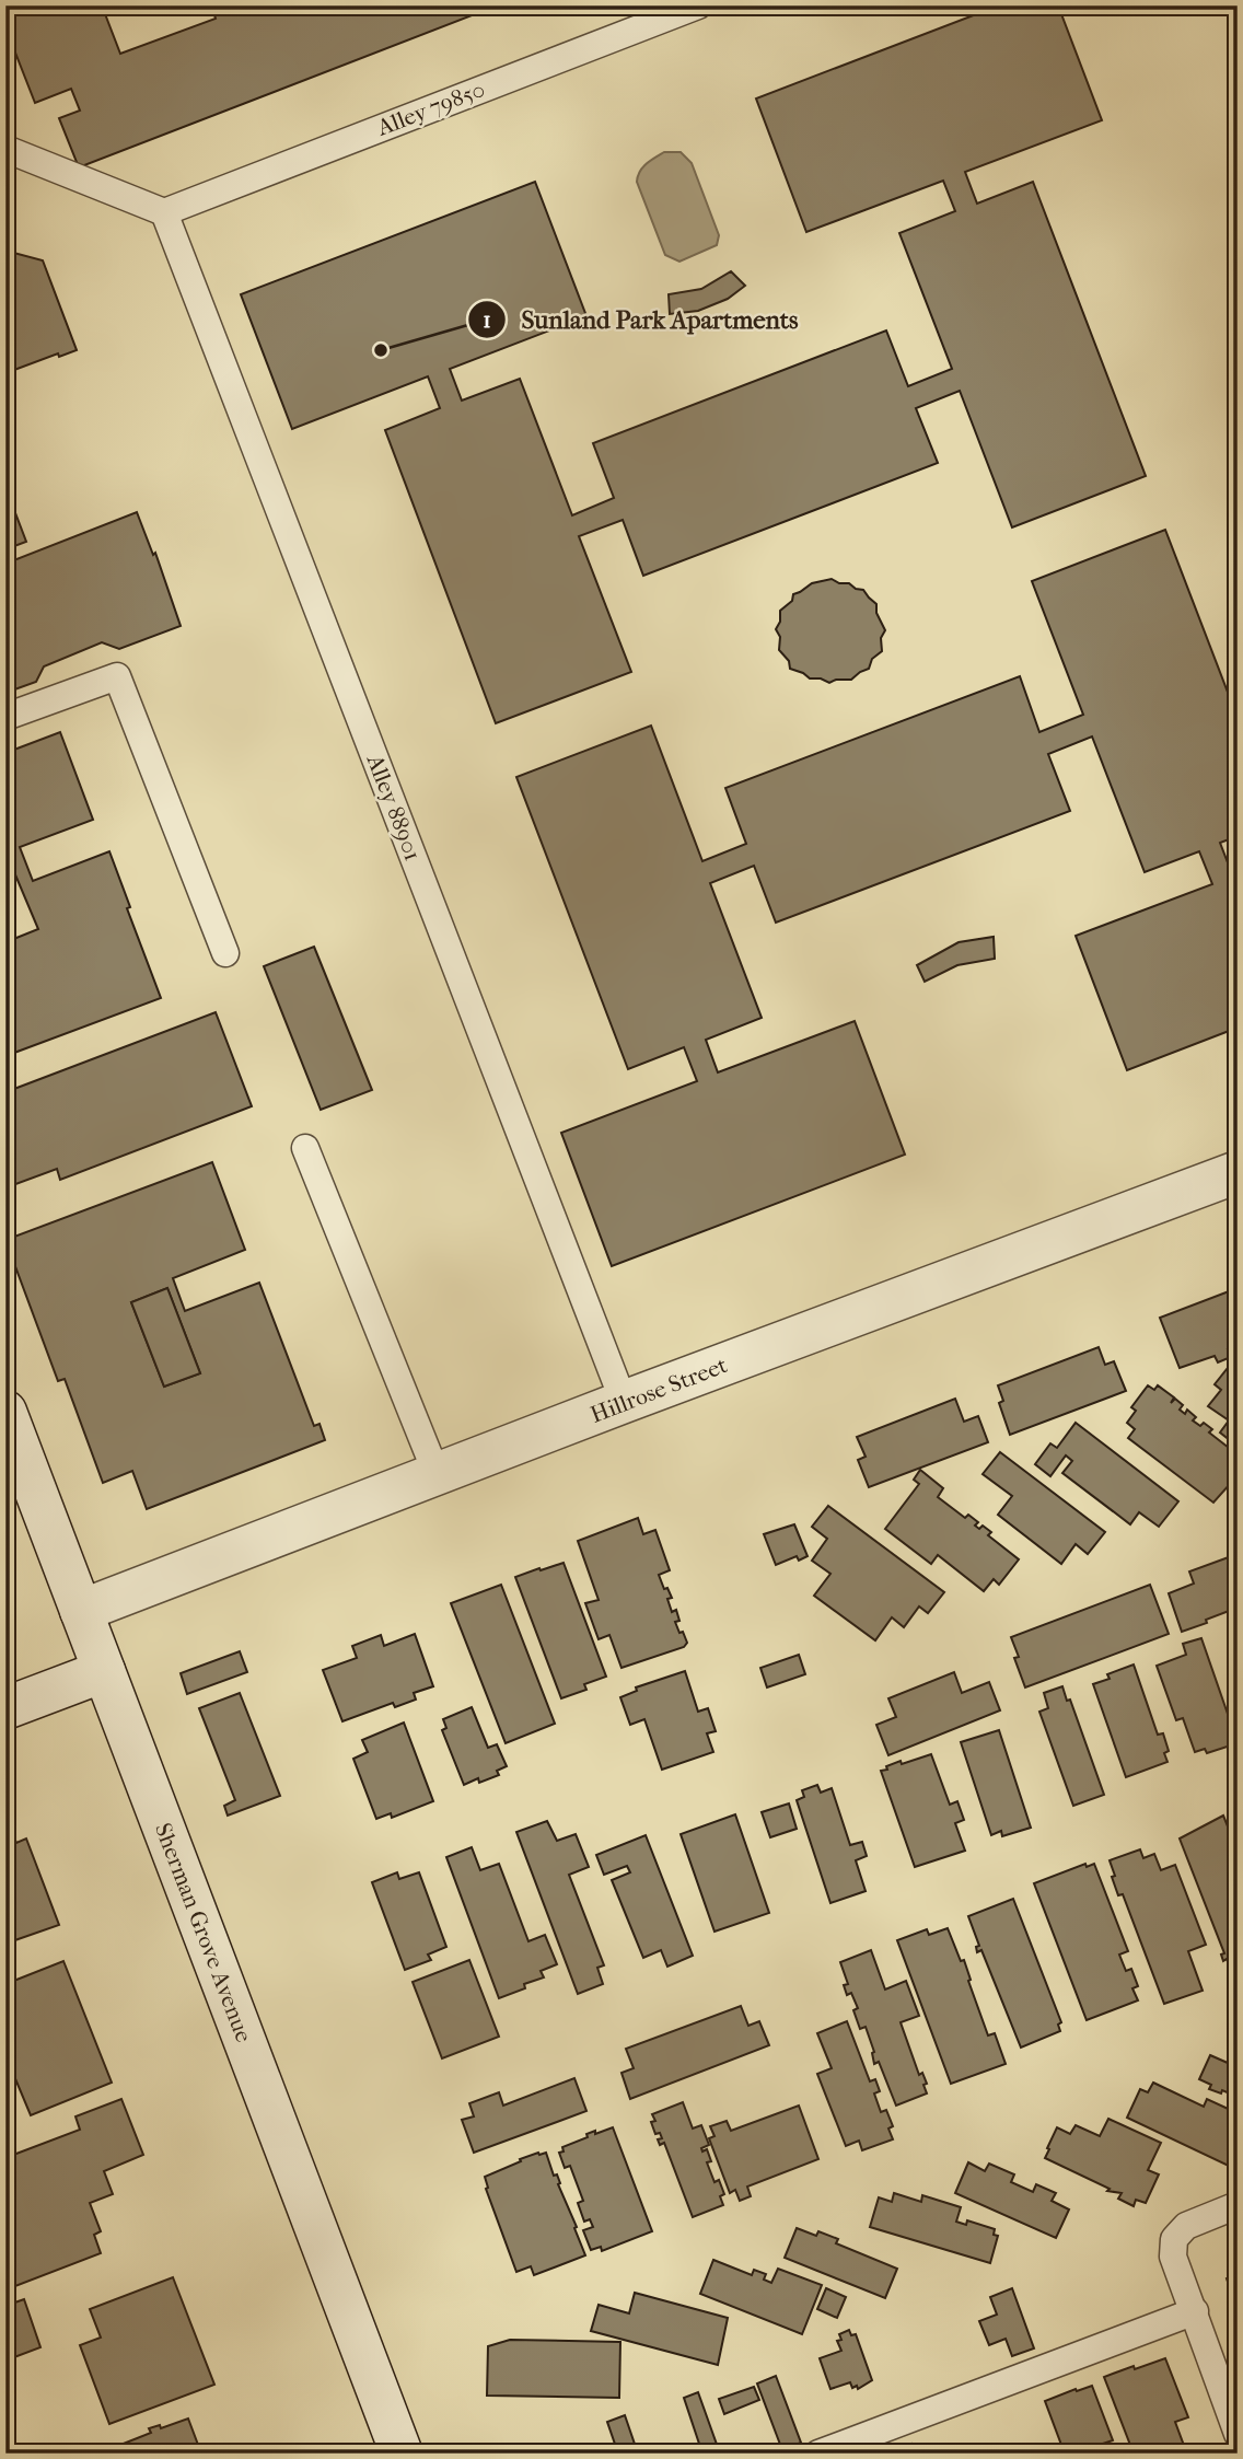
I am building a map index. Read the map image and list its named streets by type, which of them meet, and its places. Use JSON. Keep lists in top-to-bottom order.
{
  "streets": {
    "street": ["Hillrose Street", "Sherman Grove Avenue"],
    "lane": ["Alley 79850", "Alley 88901"]
  },
  "crossings": [
    ["Alley 79850", "Alley 88901"],
    ["Alley 88901", "Hillrose Street"],
    ["Hillrose Street", "Sherman Grove Avenue"]
  ],
  "places": ["Sunland Park Apartments"]
}
